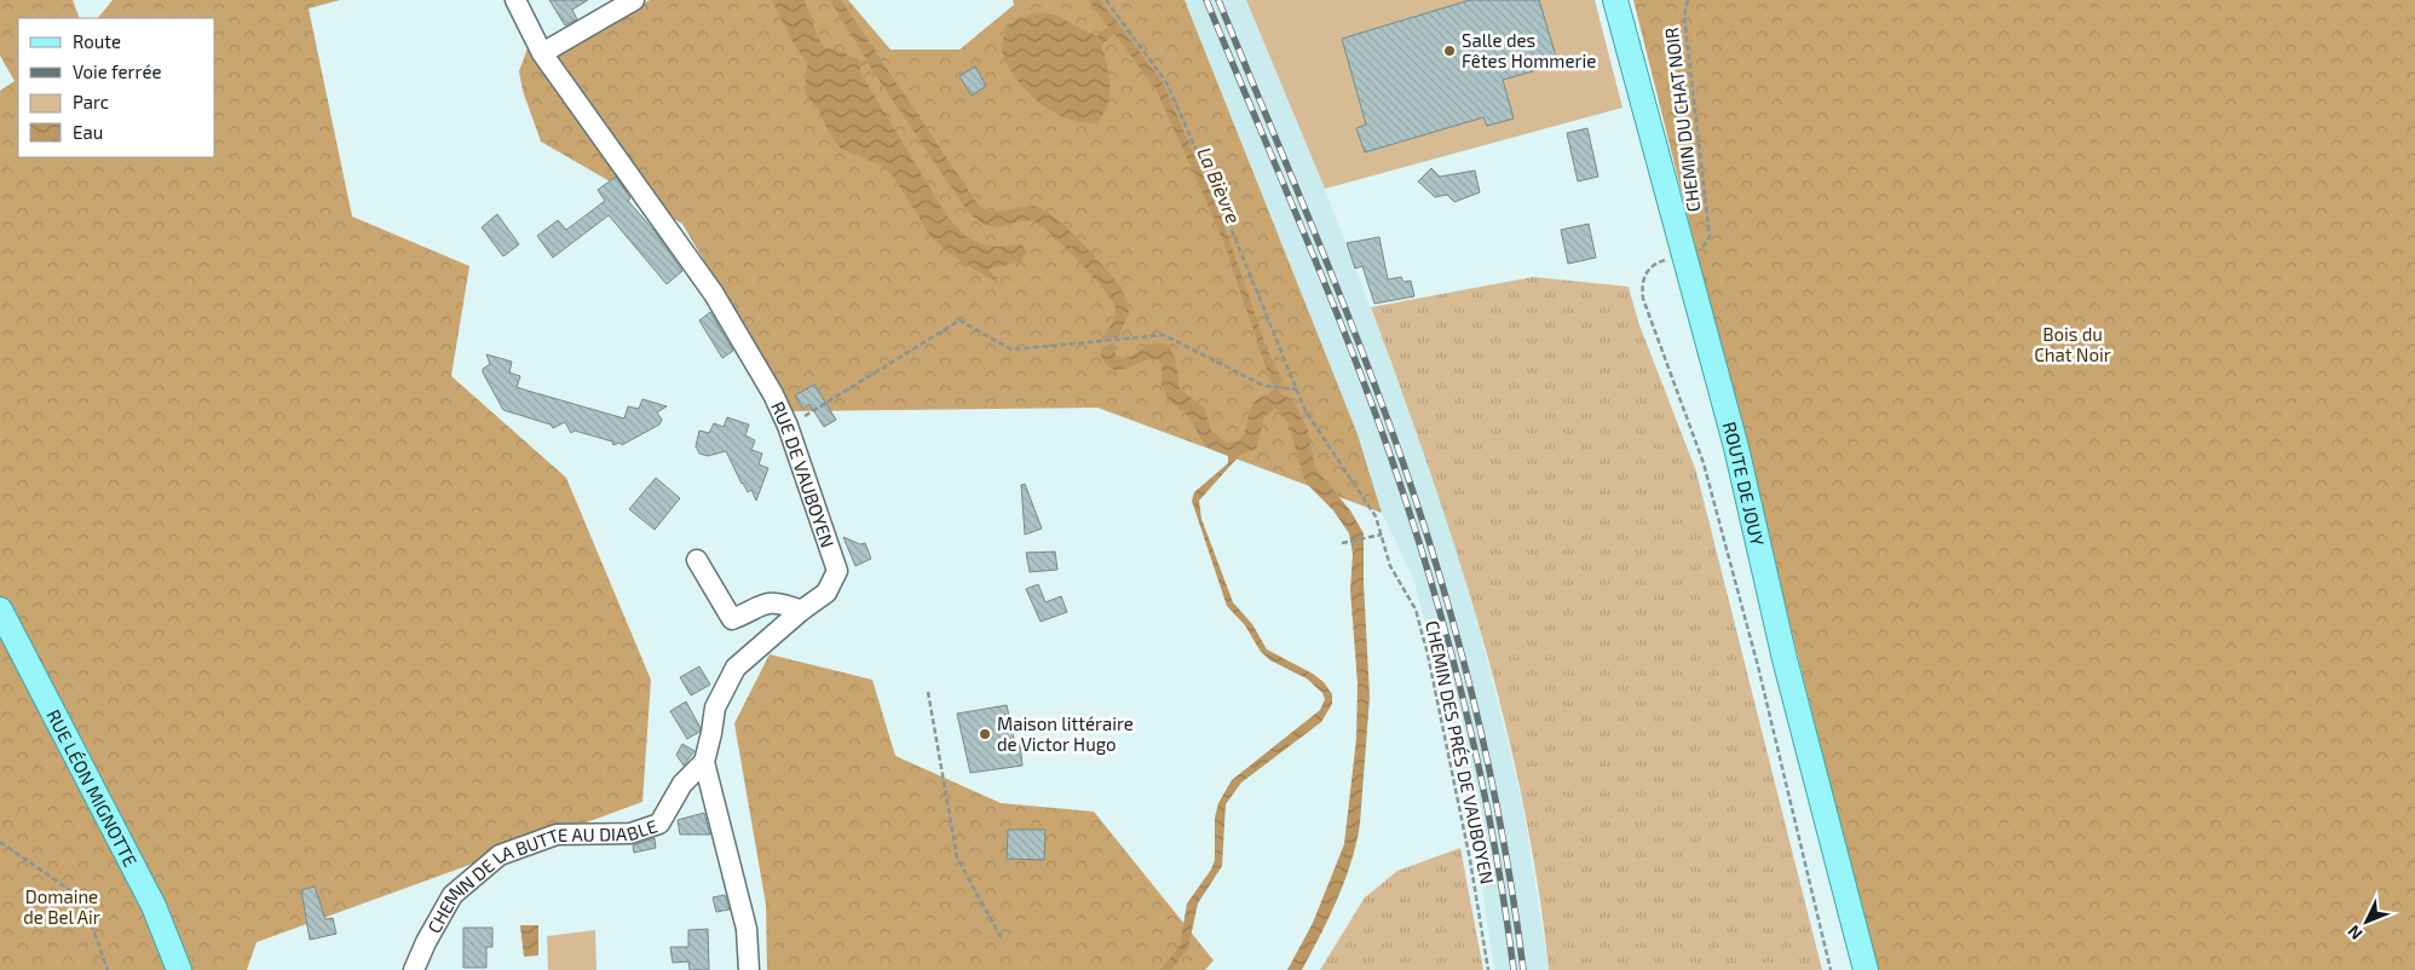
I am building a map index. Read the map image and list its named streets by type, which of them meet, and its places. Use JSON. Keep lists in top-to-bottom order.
{
  "streets": {
    "main road": ["ROUTE DE JOUY", "RUE LÉON MIGNOTTE"],
    "street": ["RUE DE VAUBOYEN", "CHEMIN DE LA BUTTE AU DIABLE"],
    "path": ["CHEMIN DU CHAT NOIR", "CHEMIN DES PRÉS DE VAUBOYEN"]
  },
  "crossings": [
    ["RUE DE VAUBOYEN", "CHEMIN DE LA BUTTE AU DIABLE"]
  ],
  "water": ["La Bièvre"],
  "parks": ["Bois du Chat Noir", "Domaine de Bel Air"],
  "places": ["Salle des Fêtes Hommerie", "Maison littéraire de Victor Hugo"],
  "legend": [
    "Route",
    "Voie ferrée",
    "Parc",
    "Eau"
  ],
  "north": "bottom left"
}
